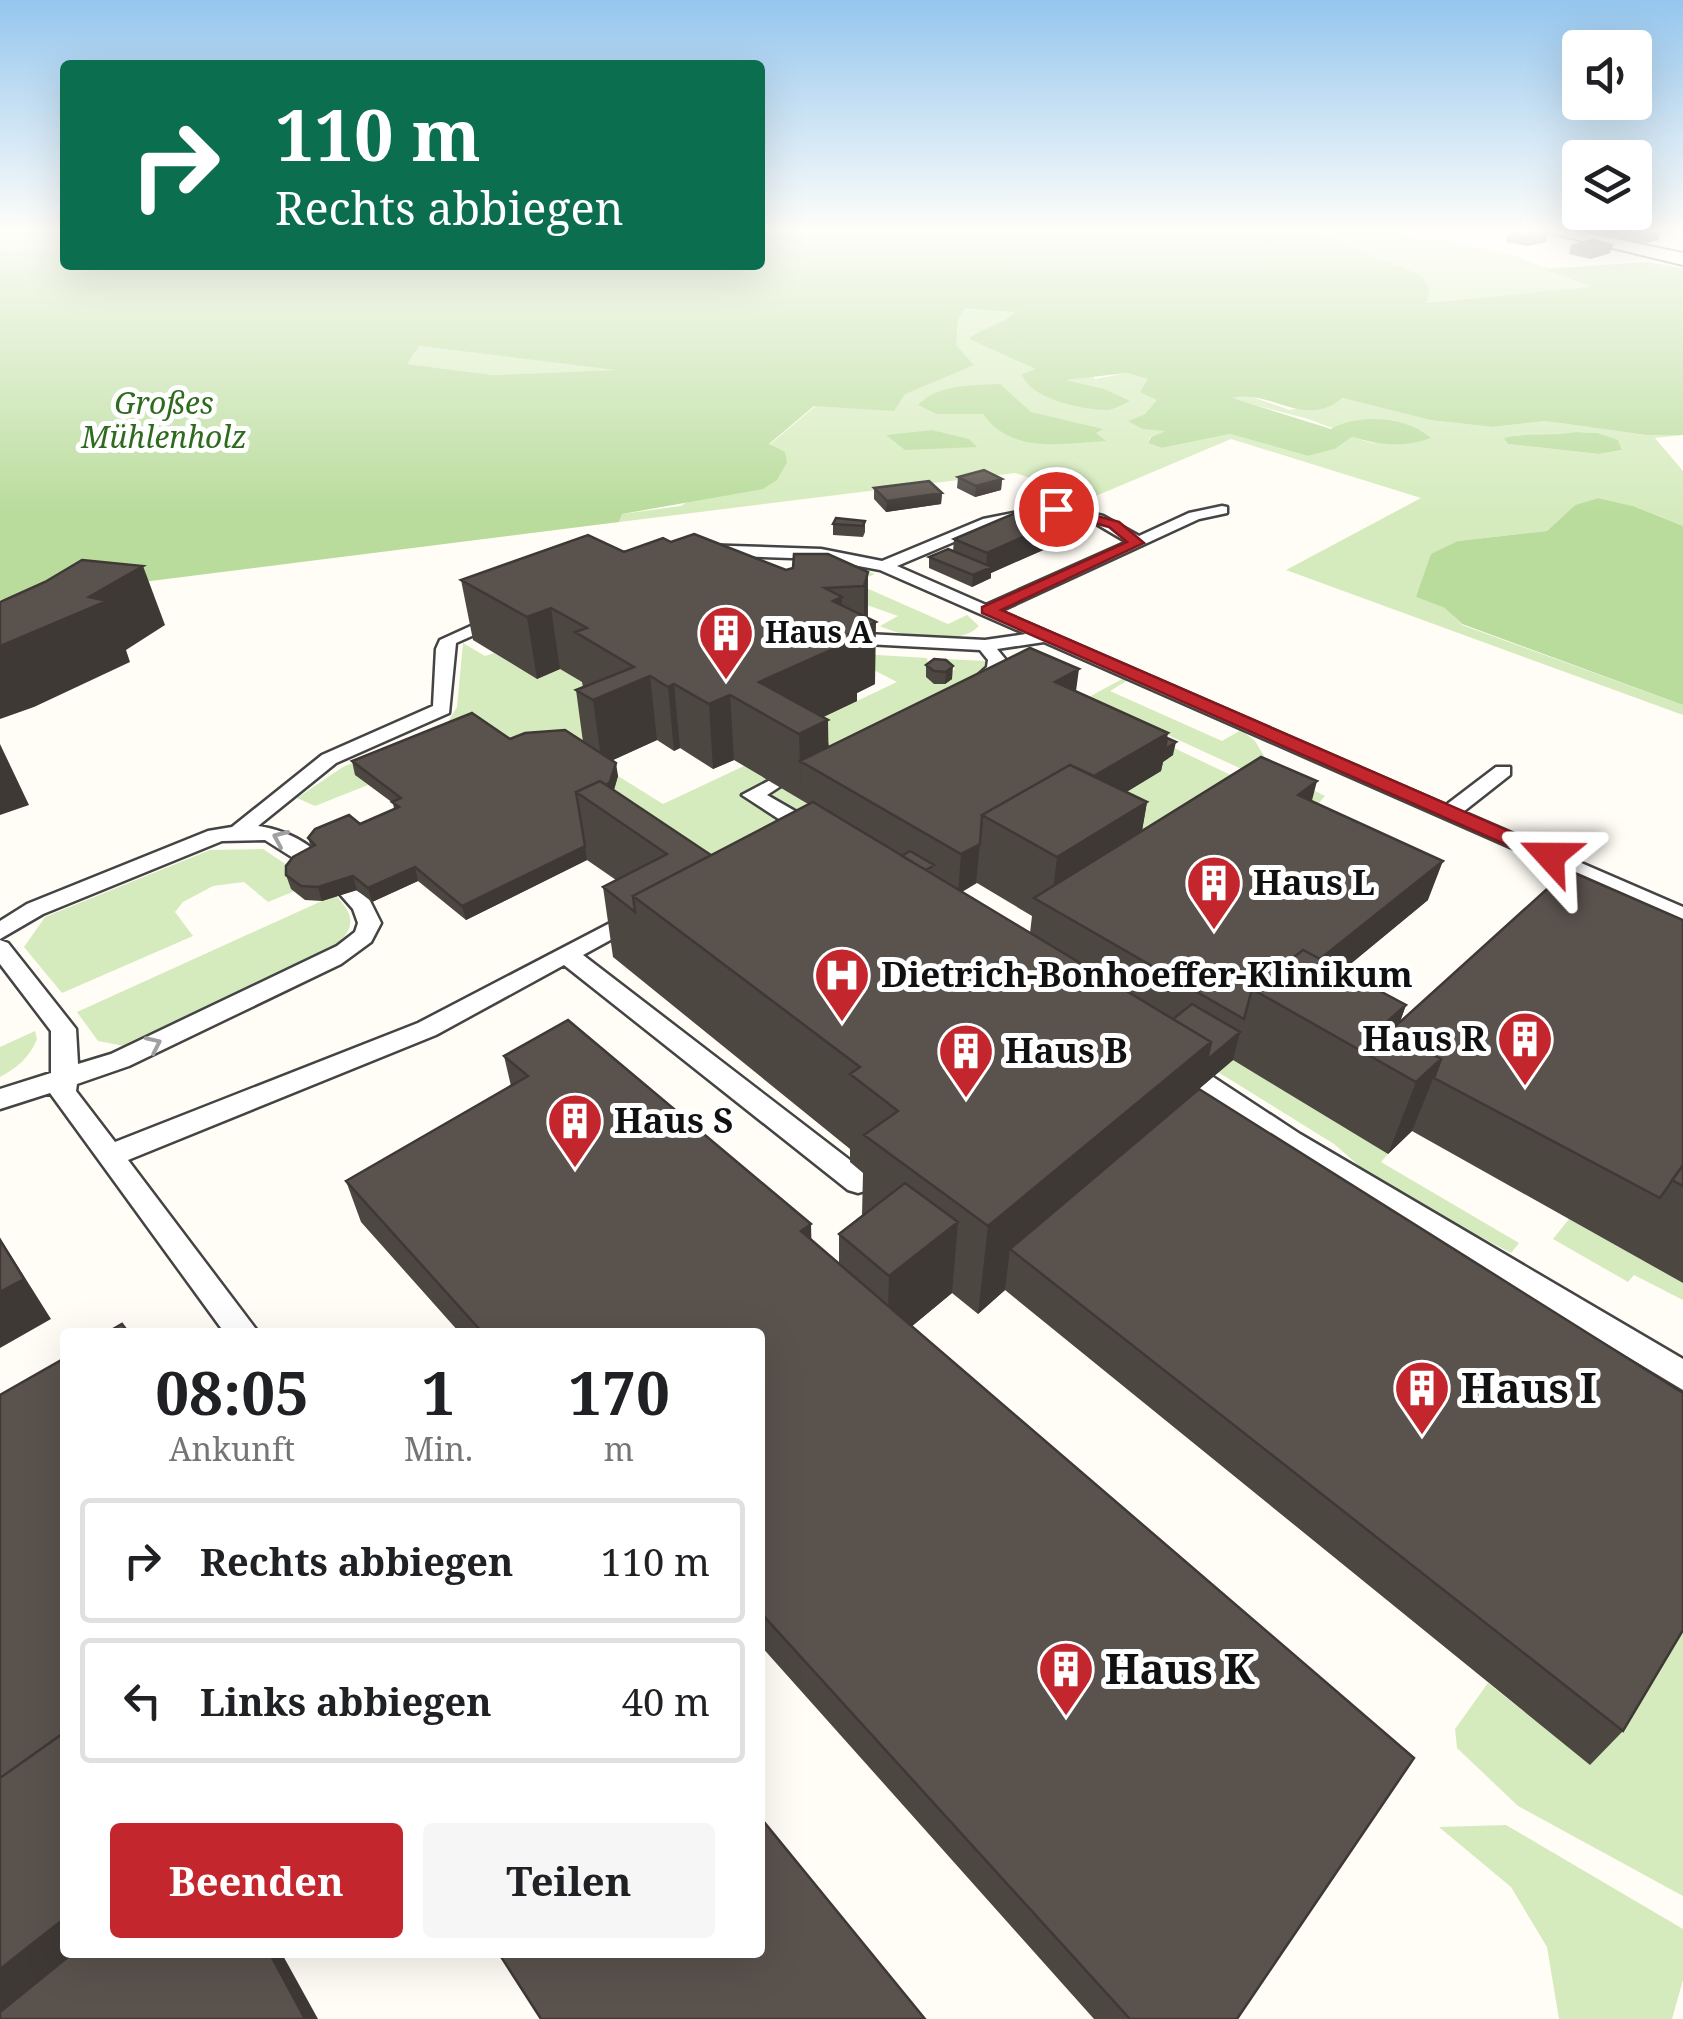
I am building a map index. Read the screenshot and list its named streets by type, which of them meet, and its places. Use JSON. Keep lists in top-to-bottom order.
{
  "parks": ["Großes Mühlenholz"],
  "places": {
    "building": [
      "Haus A",
      "Haus L",
      "Haus R",
      "Haus B",
      "Haus S",
      "Haus I",
      "Haus K"
    ],
    "hospital": ["Dietrich-Bonhoeffer-Klinikum"]
  },
  "page": {
    "turn": ["110 m", "Rechts abbiegen"],
    "eta": [
      "08:05",
      "Ankunft",
      "1",
      "Min.",
      "170",
      "m"
    ],
    "list": [
      {
        "name": "Rechts abbiegen",
        "value": "110 m"
      },
      {
        "name": "Links abbiegen",
        "value": "40 m"
      }
    ],
    "buttons": ["Beenden", "Teilen"]
  }
}
